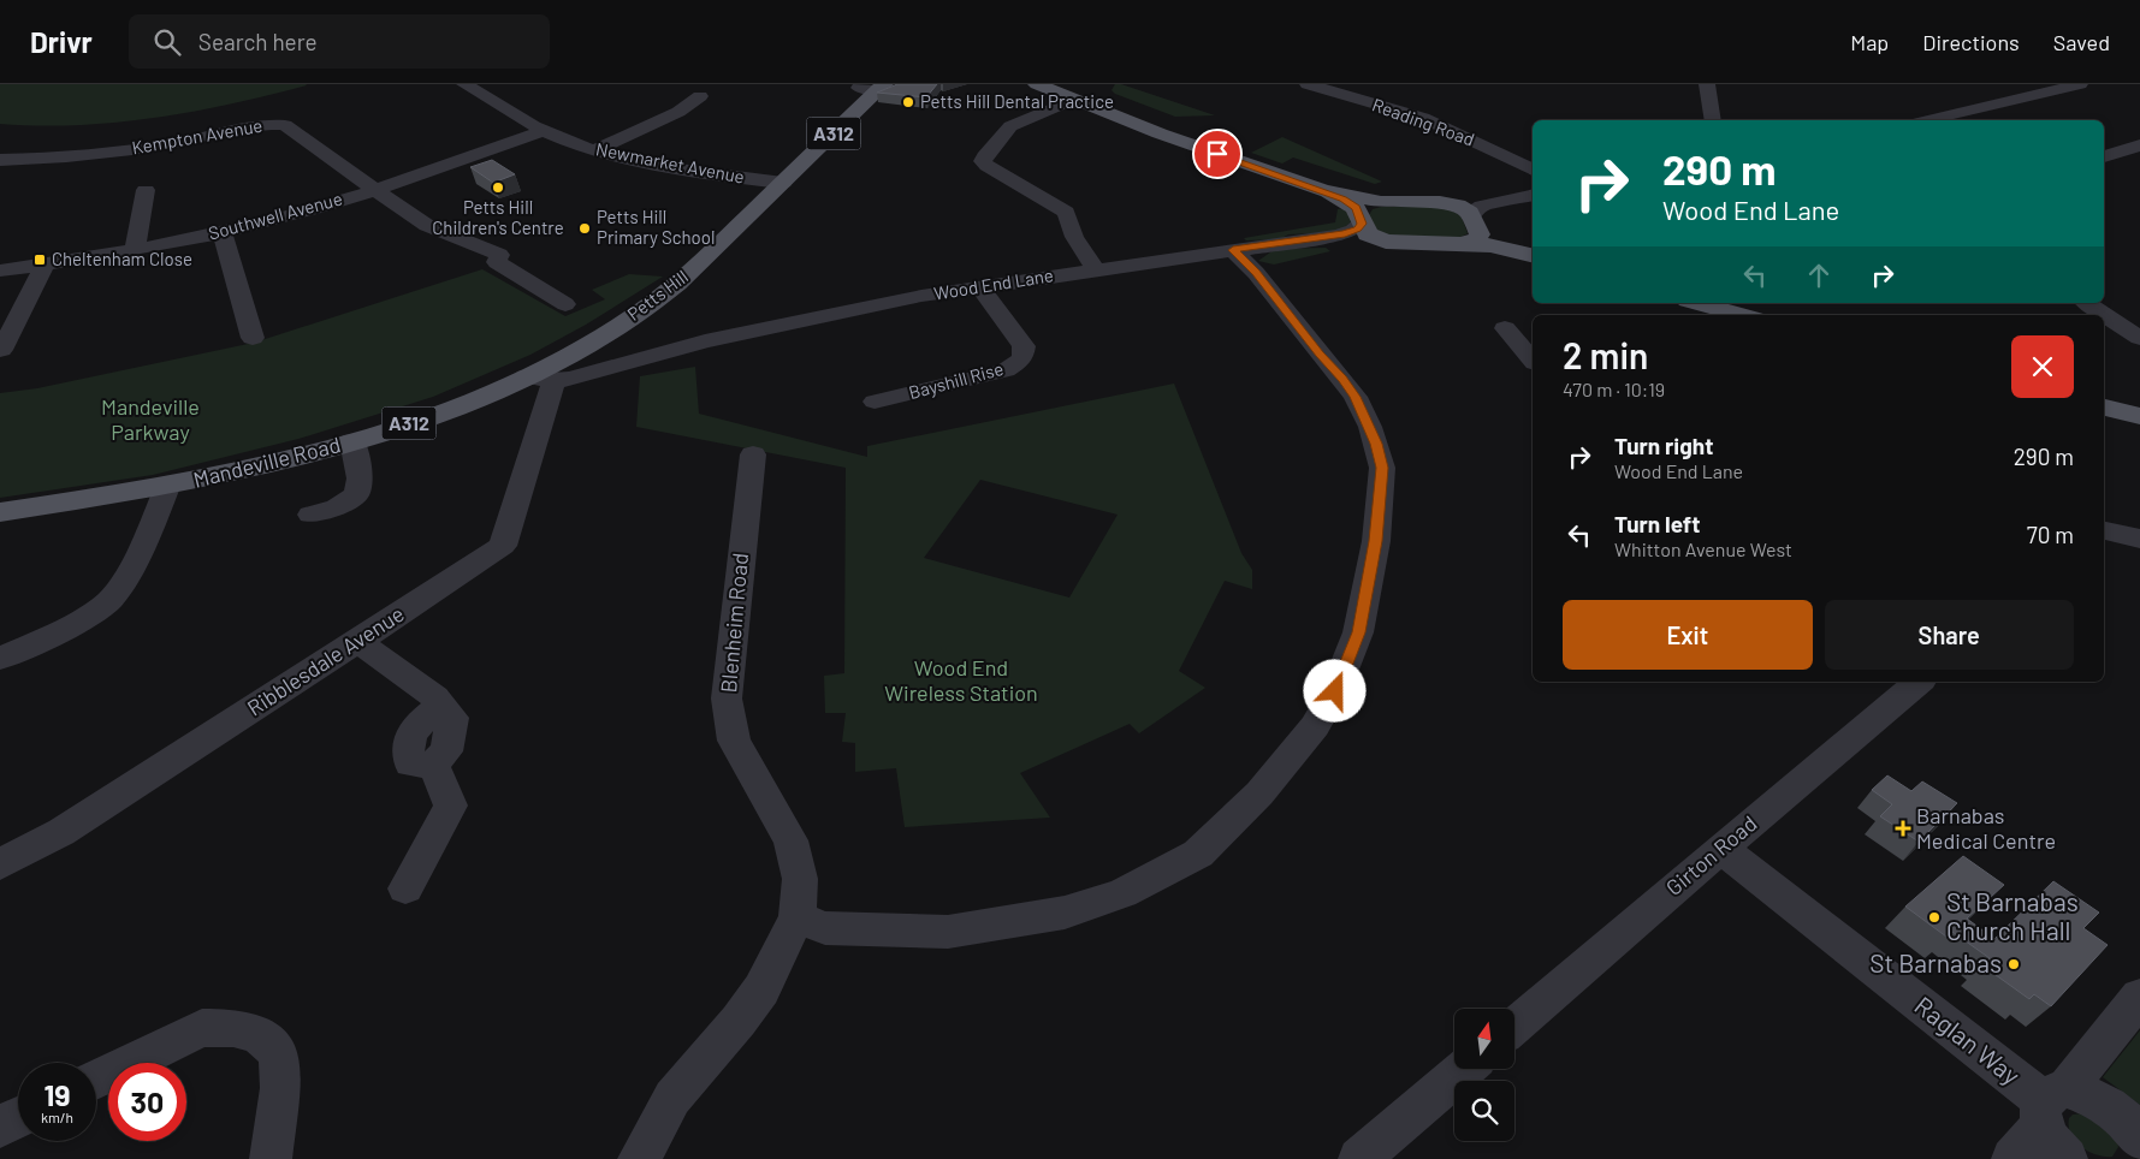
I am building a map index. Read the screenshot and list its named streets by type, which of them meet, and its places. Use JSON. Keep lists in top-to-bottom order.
{
  "streets": {
    "main road": [
      "A312",
      "Wood End Lane",
      "Petts Hill",
      "Mandeville Road"
    ],
    "street": [
      "Reading Road",
      "Kempton Avenue",
      "Newmarket Avenue",
      "Southwell Avenue",
      "Bayshill Rise",
      "Blenheim Road",
      "Ribblesdale Avenue",
      "Girton Road",
      "Raglan Way"
    ]
  },
  "crossings": [
    ["Kempton Avenue", "Southwell Avenue"],
    ["Newmarket Avenue", "Southwell Avenue"],
    ["Newmarket Avenue", "Petts Hill"],
    ["Wood End Lane", "Petts Hill"],
    ["Wood End Lane", "Bayshill Rise"],
    ["Wood End Lane", "Mandeville Road"],
    ["Wood End Lane", "Ribblesdale Avenue"],
    ["Petts Hill", "Mandeville Road"],
    ["Girton Road", "Raglan Way"]
  ],
  "parks": ["Mandeville Parkway", "Wood End Wireless Station"],
  "places": {
    "other": [
      "Petts Hill Dental Practice",
      "Petts Hill Children's Centre",
      "Petts Hill Primary School",
      "St Barnabas Church Hall",
      "St Barnabas"
    ],
    "transit": ["Cheltenham Close"],
    "health": ["Barnabas Medical Centre"]
  },
  "north": "top",
  "page": {
    "header": "Drivr",
    "search": "Search here",
    "nav": ["Map", "Directions", "Saved"],
    "turn": ["290 m", "Wood End Lane"],
    "heading": ["2 min", "470 m · 10:19"],
    "list": [
      {
        "name": "Turn right",
        "note": "Wood End Lane",
        "value": "290 m"
      },
      {
        "name": "Turn left",
        "note": "Whitton Avenue West",
        "value": "70 m"
      }
    ],
    "buttons": ["Exit", "Share"],
    "speed": "19 km/h",
    "limit": "30"
  }
}
